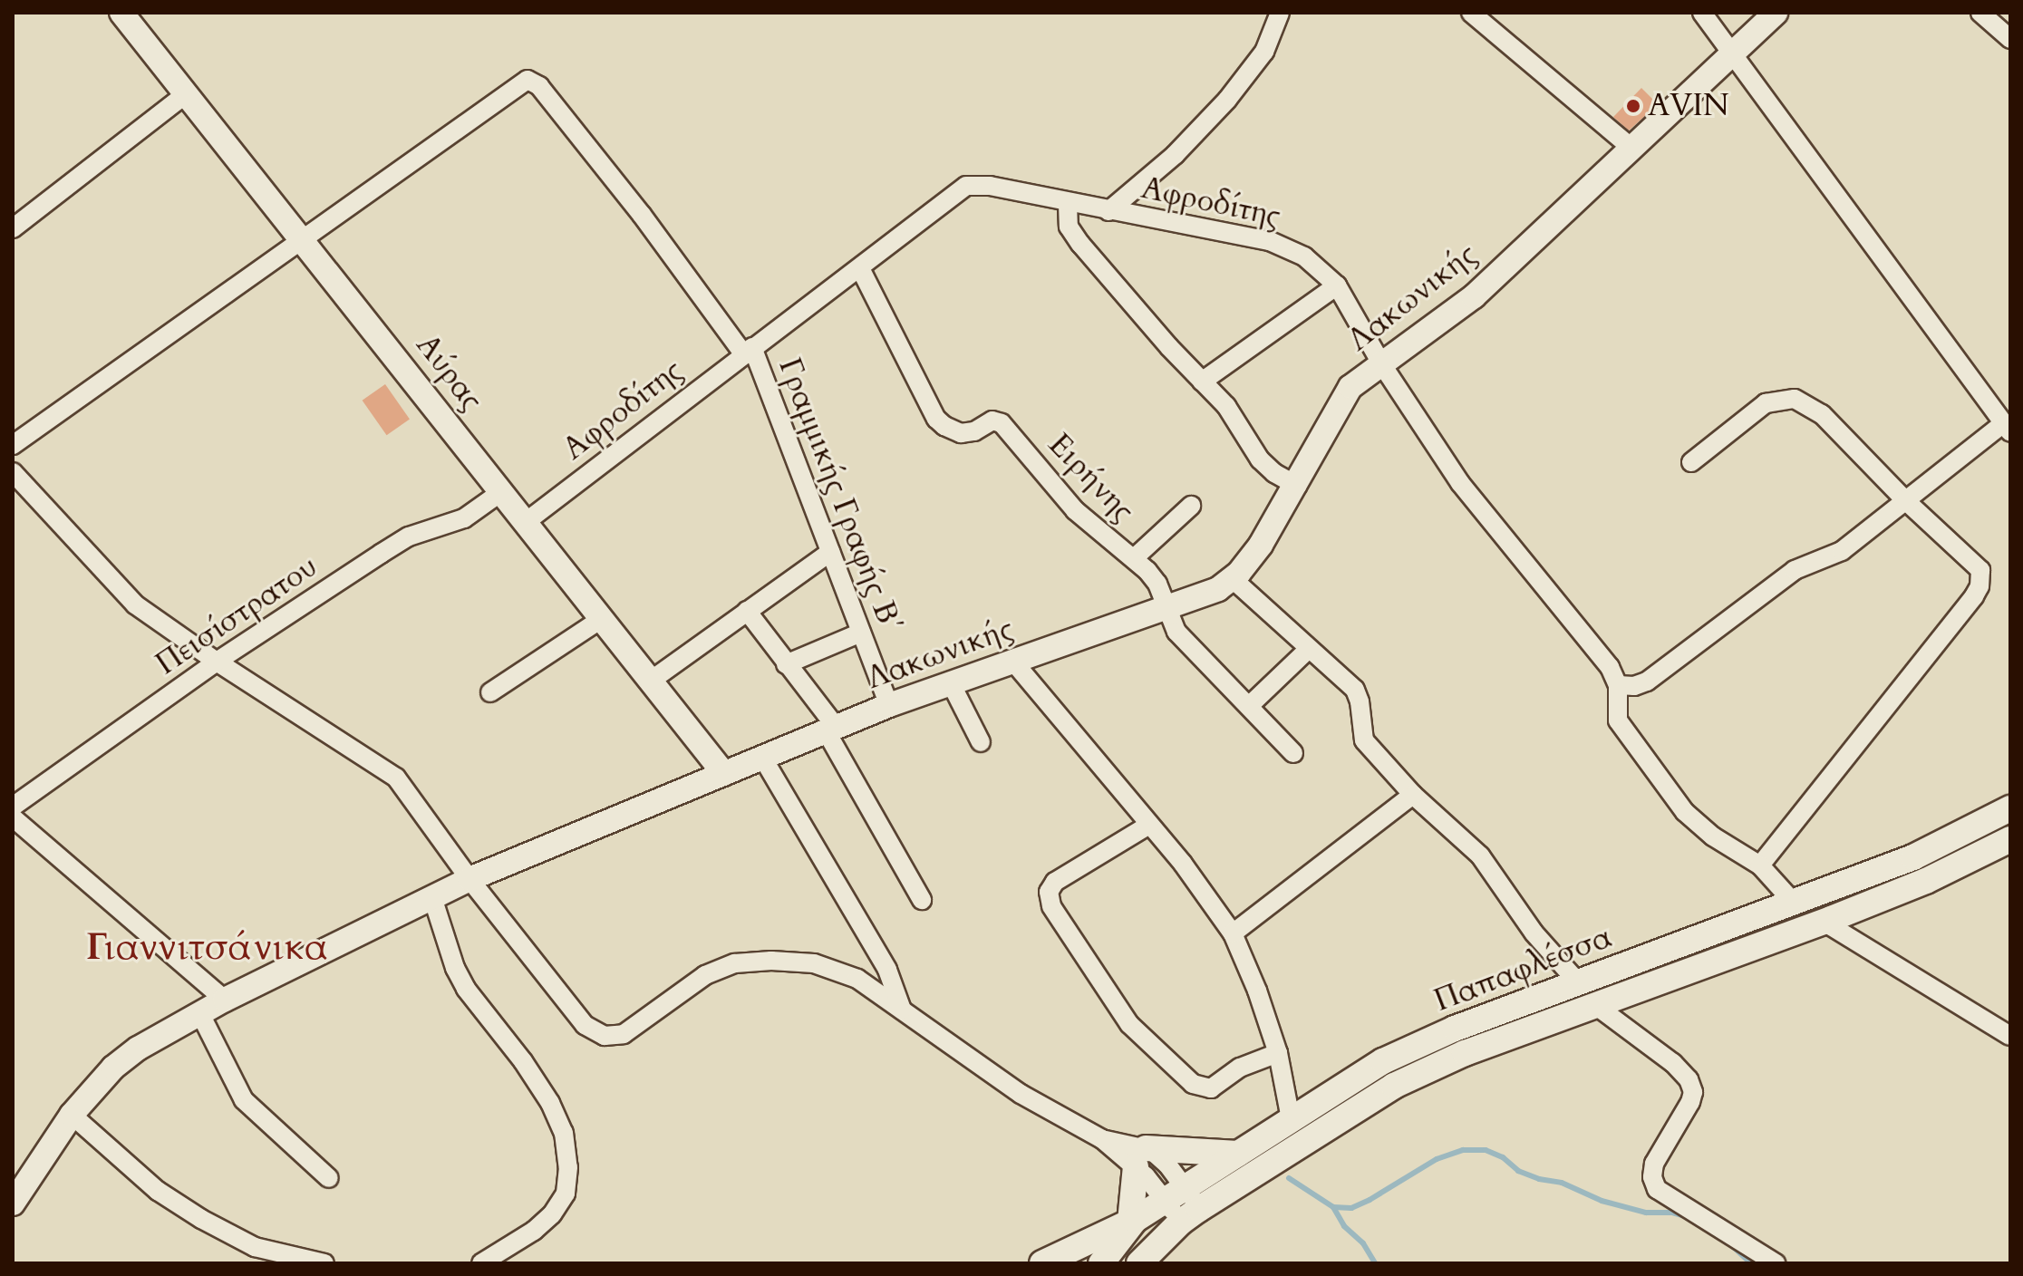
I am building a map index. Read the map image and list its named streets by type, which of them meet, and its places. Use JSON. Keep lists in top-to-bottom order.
{
  "streets": {
    "main road": ["Παπαφλέσσα"],
    "street": [
      "Αφροδίτης",
      "Λακωνικής",
      "Αύρας",
      "Ειρήνης",
      "Γραμμικής Γραφής Β΄",
      "Πεισίστρατου"
    ]
  },
  "crossings": [
    ["Αφροδίτης", "Λακωνικής"],
    ["Αφροδίτης", "Αύρας"],
    ["Αφροδίτης", "Ειρήνης"],
    ["Αφροδίτης", "Γραμμικής Γραφής Β΄"],
    ["Λακωνικής", "Αύρας"],
    ["Λακωνικής", "Ειρήνης"],
    ["Λακωνικής", "Γραμμικής Γραφής Β΄"],
    ["Αύρας", "Γραμμικής Γραφής Β΄"],
    ["Αύρας", "Πεισίστρατου"]
  ],
  "districts": ["Γιαννιτσάνικα"],
  "places": ["AVIN"]
}
